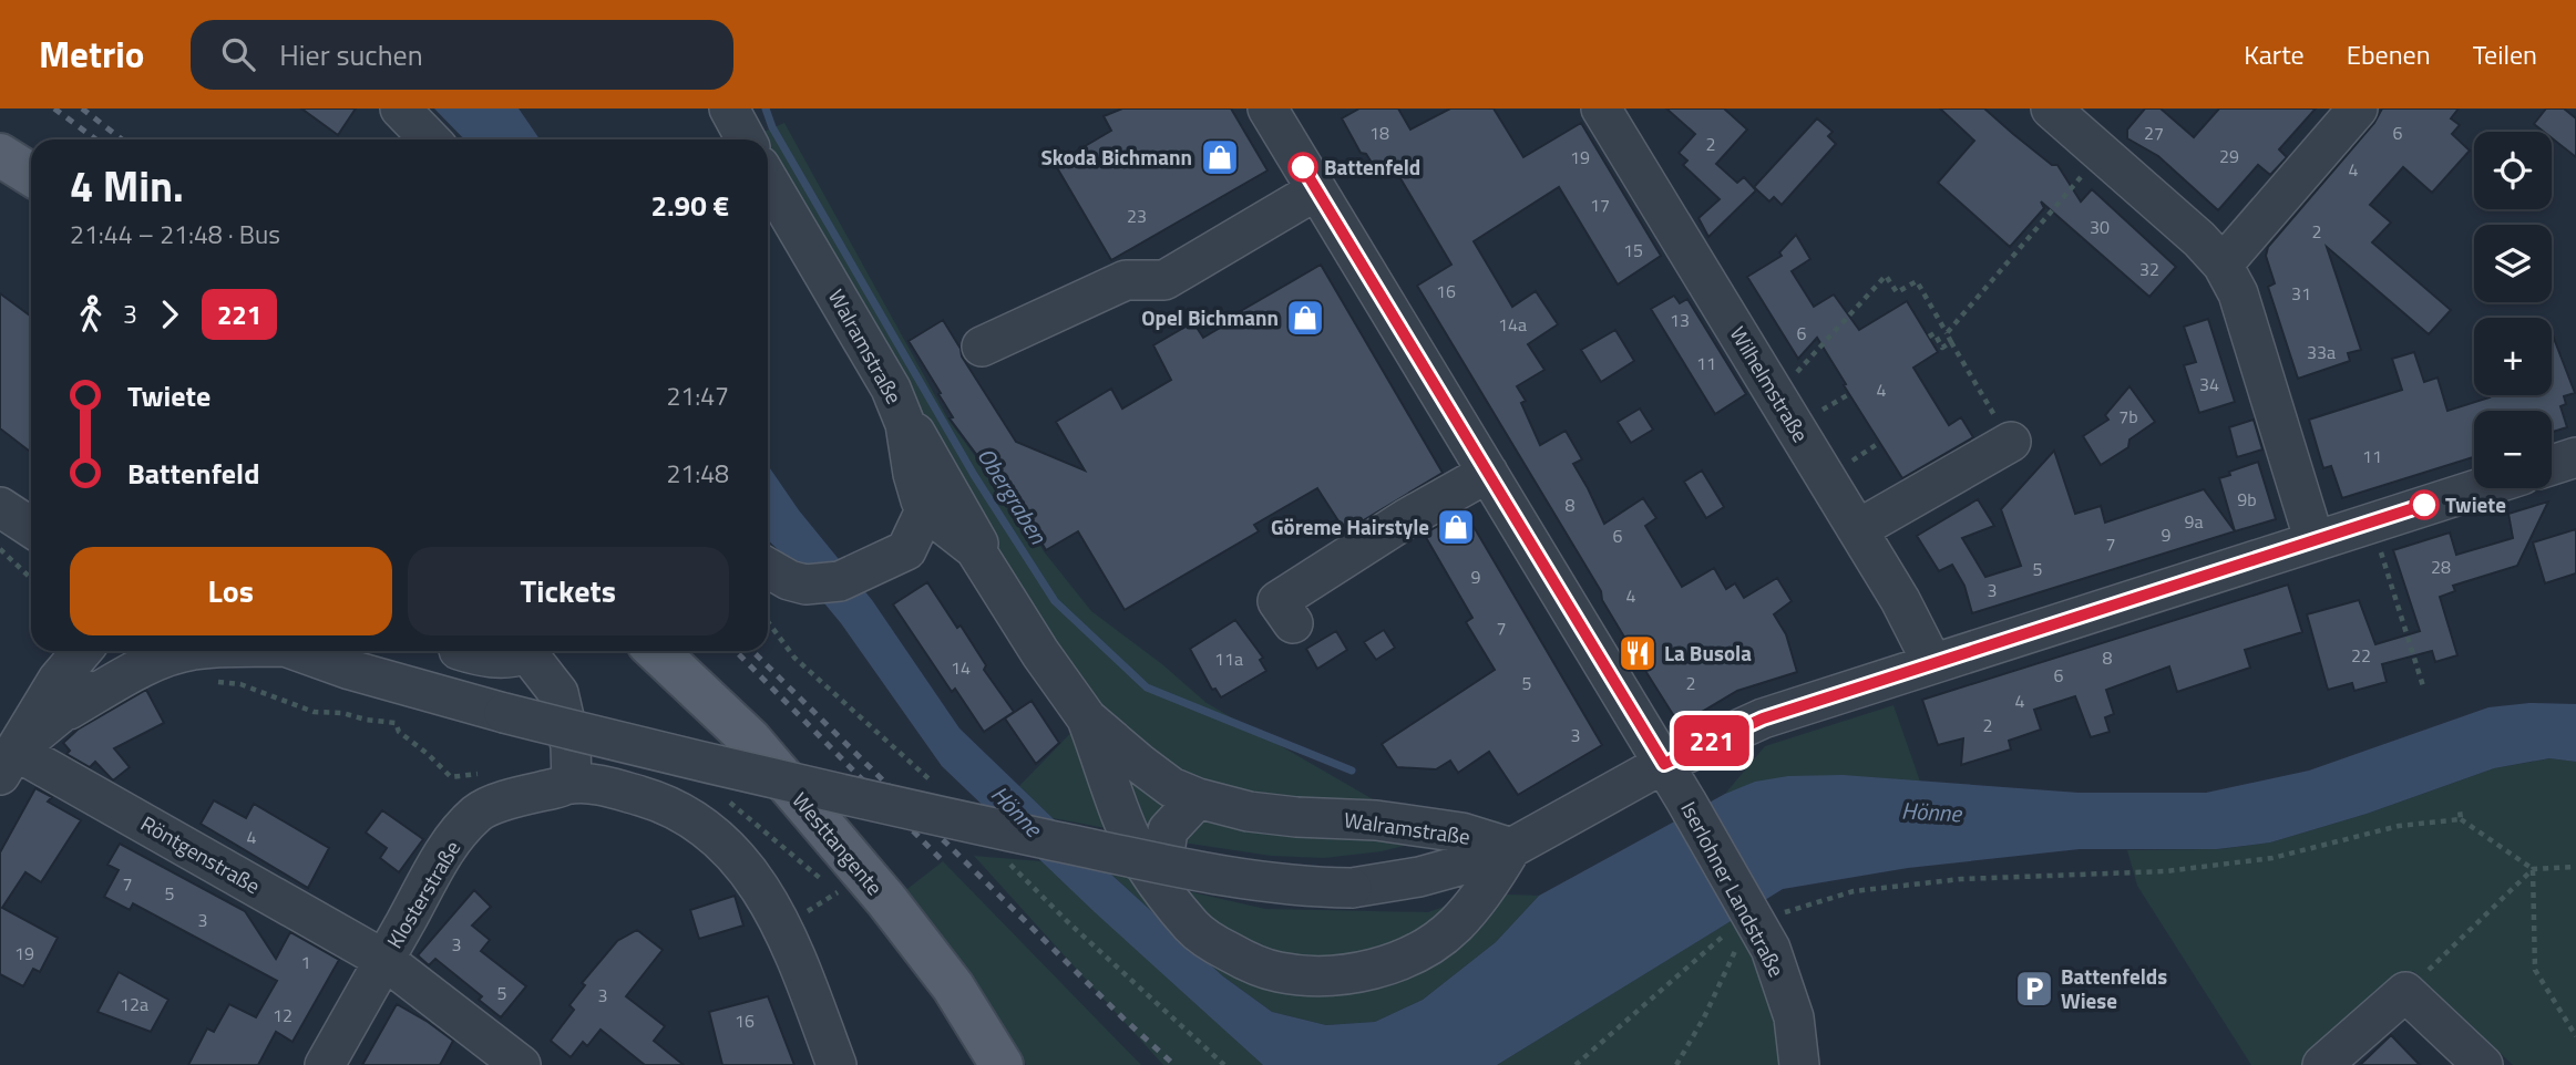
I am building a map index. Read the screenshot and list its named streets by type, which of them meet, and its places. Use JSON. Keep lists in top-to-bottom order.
{
  "streets": {
    "main road": ["Westtangente"],
    "street": [
      "Walramstraße",
      "Wilhelmstraße",
      "Röntgenstraße",
      "Iserlohner Landstraße",
      "Klosterstraße"
    ]
  },
  "crossings": [
    ["Röntgenstraße", "Klosterstraße"]
  ],
  "water": ["Obergraben", "Hönne"],
  "places": {
    "shop": ["Skoda Bichmann", "Opel Bichmann", "Göreme Hairstyle"],
    "other": ["Battenfeld", "Twiete"],
    "restaurant": ["La Busola"],
    "parking": ["Battenfelds Wiese"]
  },
  "lines": ["bus line 221"],
  "house_numbers": [
    "18",
    "27",
    "6",
    "2",
    "29",
    "19",
    "4",
    "17",
    "23",
    "30",
    "2",
    "15",
    "32",
    "16",
    "31",
    "13",
    "14a",
    "6",
    "33a",
    "11",
    "34",
    "4",
    "7b",
    "11",
    "9b",
    "8",
    "9a",
    "9",
    "6",
    "7",
    "28",
    "5",
    "9",
    "3",
    "4",
    "7",
    "22",
    "8",
    "11a",
    "14",
    "6",
    "5",
    "2",
    "4",
    "2",
    "3",
    "4",
    "7",
    "5",
    "3",
    "3",
    "19",
    "1",
    "5",
    "3",
    "12a",
    "12",
    "16"
  ],
  "page": {
    "header": "Metrio",
    "search": "Hier suchen",
    "nav": ["Karte", "Ebenen", "Teilen"],
    "on_map": "221",
    "map_buttons": ["+", "−"],
    "heading": ["4 Min.", "21:44 – 21:48 · Bus", "2.90 €"],
    "legs": ["3", "221"],
    "list": [
      {
        "name": "Twiete",
        "value": "21:47"
      },
      {
        "name": "Battenfeld",
        "value": "21:48"
      }
    ],
    "buttons": ["Los", "Tickets"]
  }
}
